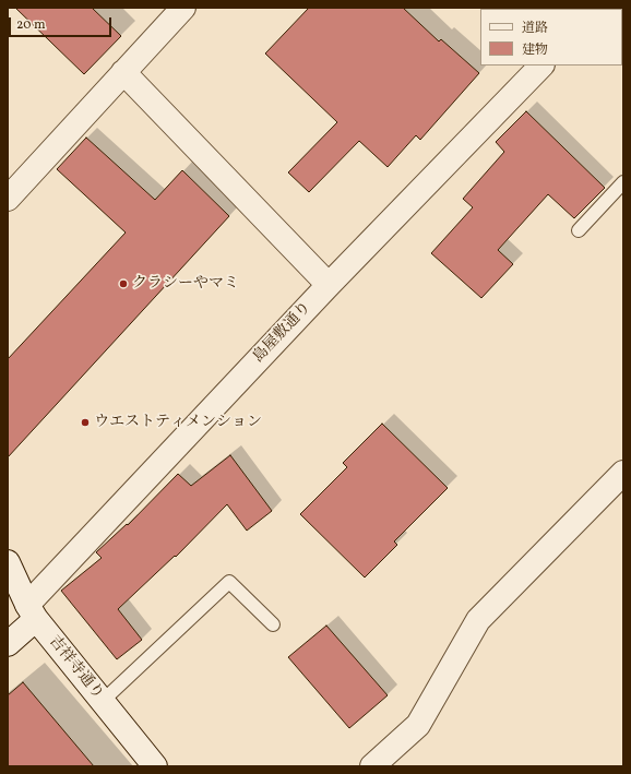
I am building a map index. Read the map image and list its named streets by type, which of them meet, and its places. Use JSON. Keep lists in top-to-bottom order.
{
  "streets": {
    "street": ["島屋敷通り", "吉祥寺通り"]
  },
  "crossings": [
    ["島屋敷通り", "吉祥寺通り"]
  ],
  "places": ["クラシーやマミ", "ウエストティメンション"],
  "legend": ["道路", "建物"],
  "scale_bar": "20 m"
}
